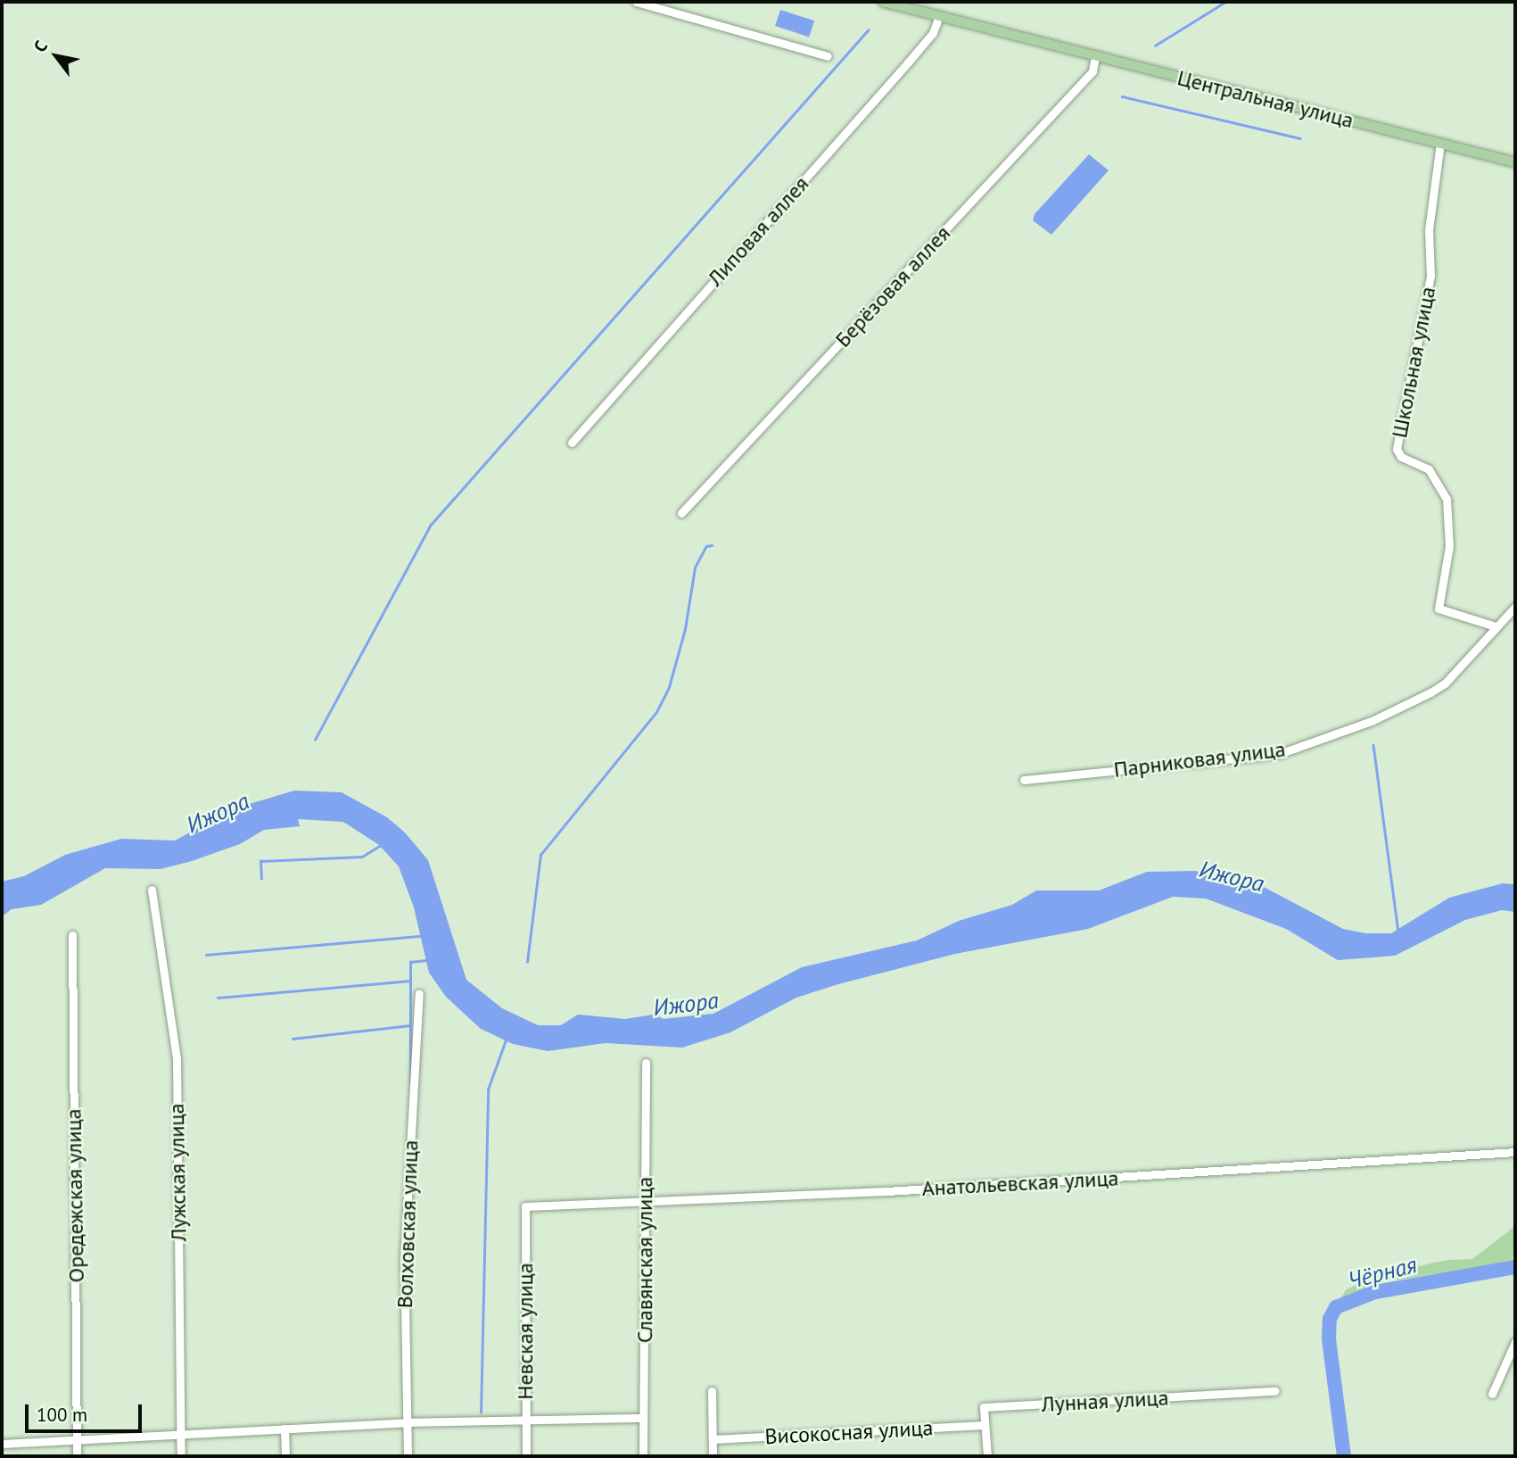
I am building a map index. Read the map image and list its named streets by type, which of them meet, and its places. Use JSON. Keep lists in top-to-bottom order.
{
  "streets": {
    "main road": ["Центральная улица"],
    "street": [
      "Липовая аллея",
      "Берёзовая аллея",
      "Школьная улица",
      "Парниковая улица",
      "Лужская улица",
      "Анатольевская улица",
      "Оредежская улица",
      "Волховская улица",
      "Славянская улица",
      "Невская улица",
      "Лунная улица",
      "Високосная улица"
    ]
  },
  "crossings": [
    ["Центральная улица", "Липовая аллея"],
    ["Центральная улица", "Берёзовая аллея"],
    ["Центральная улица", "Школьная улица"],
    ["Школьная улица", "Парниковая улица"],
    ["Анатольевская улица", "Славянская улица"],
    ["Анатольевская улица", "Невская улица"],
    ["Лунная улица", "Високосная улица"]
  ],
  "water": ["Ижора", "Чёрная"],
  "scale_bar": "100 m",
  "north": "top left"
}
